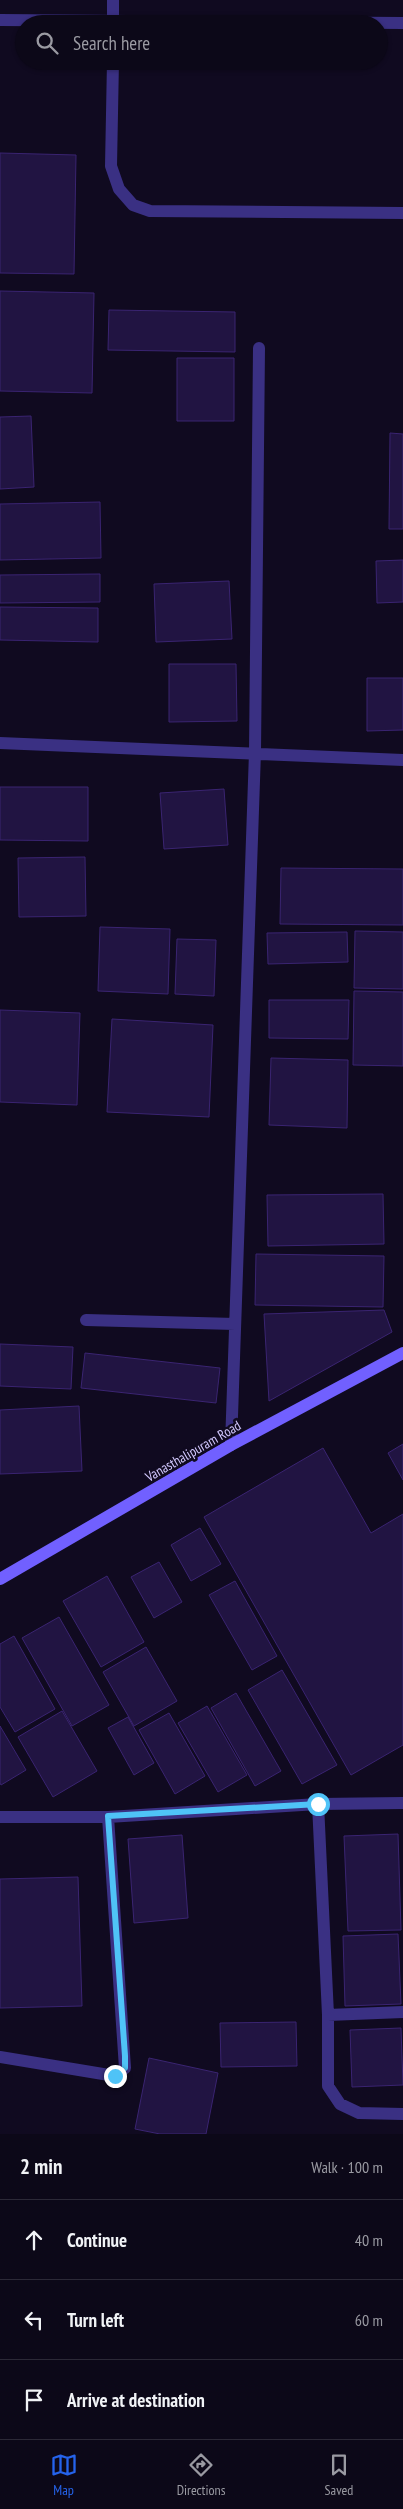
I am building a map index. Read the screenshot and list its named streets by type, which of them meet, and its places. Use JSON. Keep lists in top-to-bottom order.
{
  "streets": {
    "street": ["Vanasthalipuram Road"]
  },
  "page": {
    "search": "Search here",
    "heading": ["2 min", "Walk · 100 m"],
    "list": [
      ["Continue", "40 m"],
      ["Turn left", "60 m"],
      "Arrive at destination"
    ],
    "nav": ["Map", "Directions", "Saved"]
  }
}
